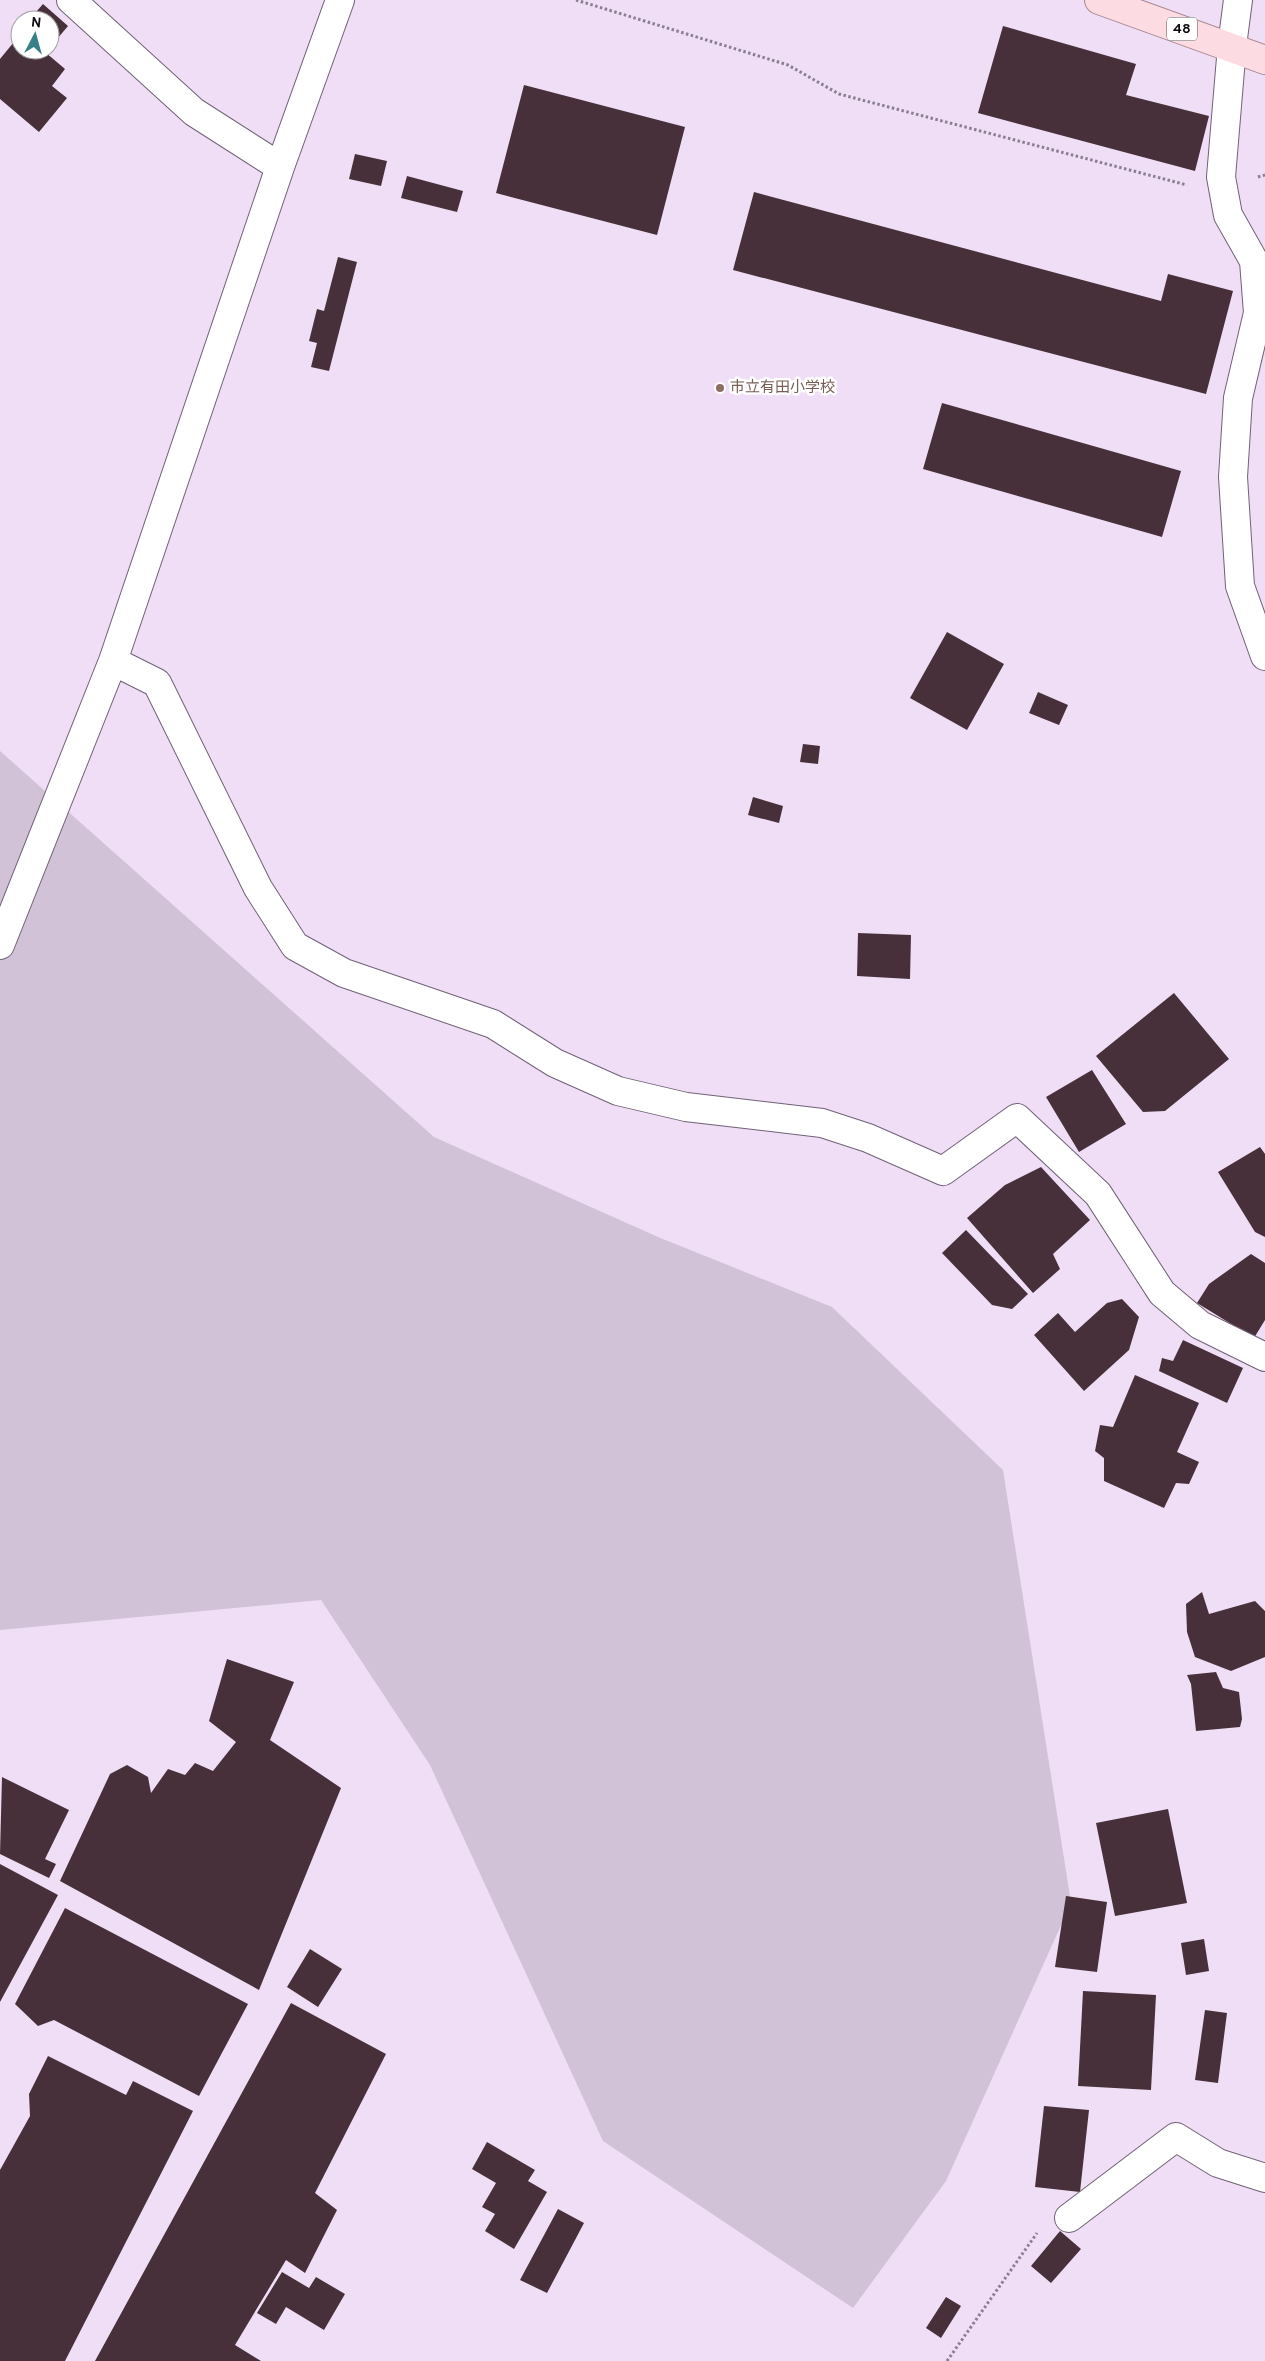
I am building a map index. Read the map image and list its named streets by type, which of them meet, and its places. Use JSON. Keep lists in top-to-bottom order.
{
  "streets": {
    "main road": ["48"]
  },
  "places": ["市立有田小学校"],
  "north": "top"
}
